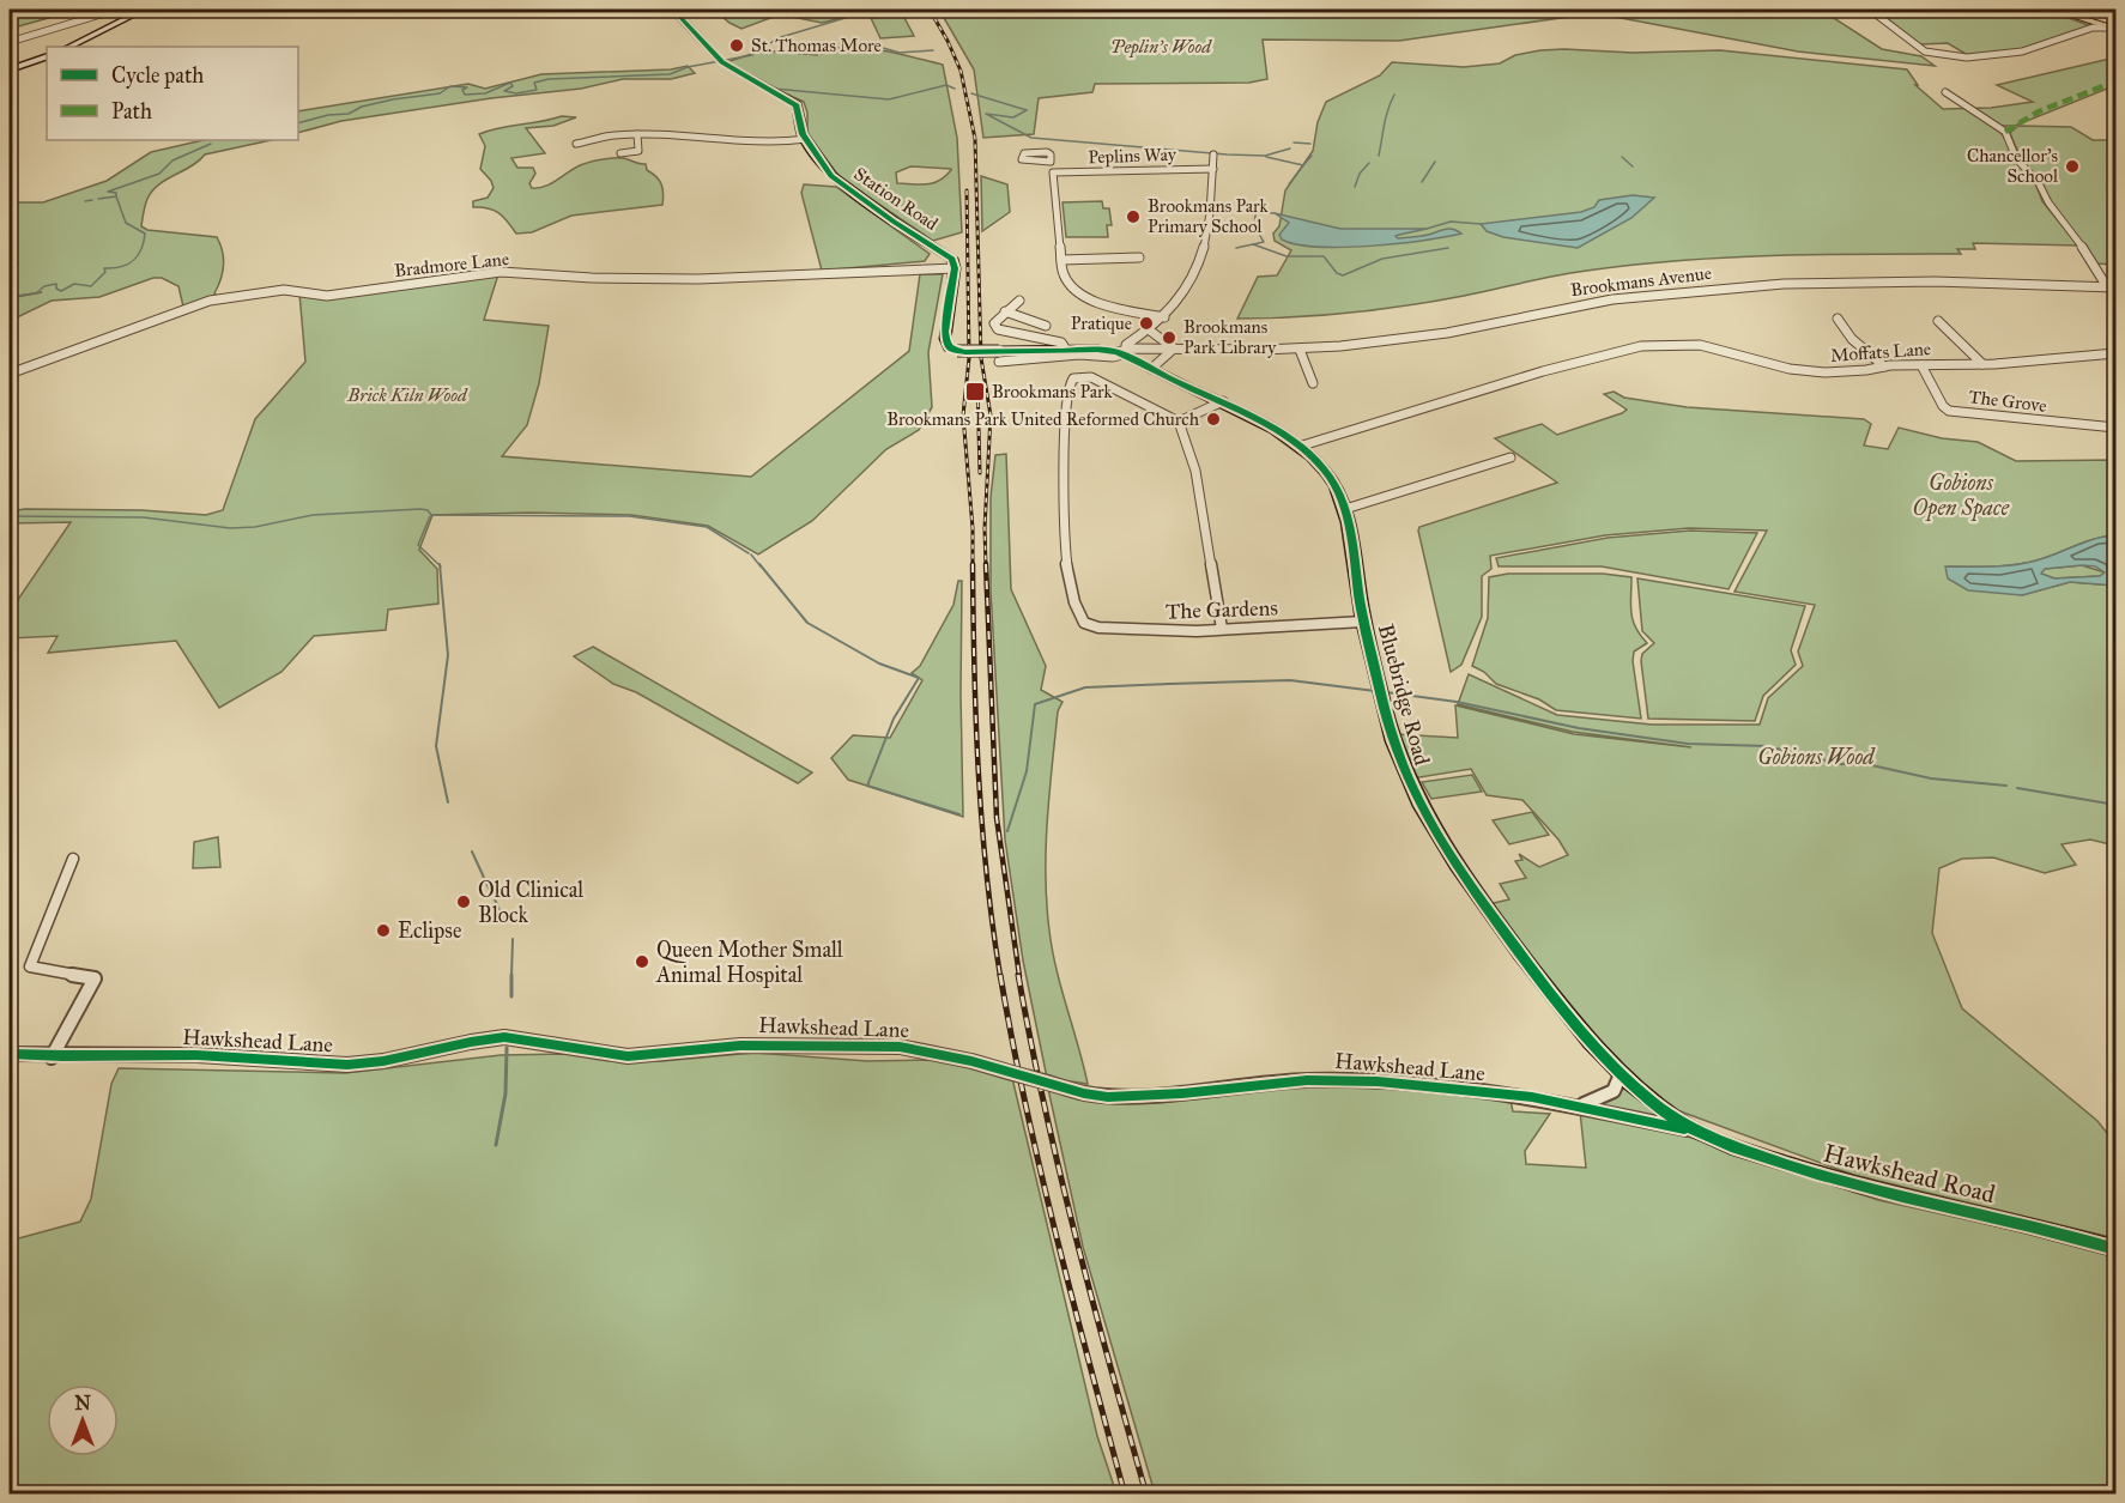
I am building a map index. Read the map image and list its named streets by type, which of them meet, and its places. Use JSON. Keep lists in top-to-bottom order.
{
  "streets": {
    "street": [
      "Peplins Way",
      "Station Road",
      "Bradmore Lane",
      "Brookmans Avenue",
      "Moffats Lane",
      "The Grove",
      "The Gardens",
      "Bluebridge Road",
      "Hawkshead Lane",
      "Hawkshead Road"
    ]
  },
  "crossings": [
    ["Station Road", "Bradmore Lane"],
    ["Brookmans Avenue", "Bluebridge Road"],
    ["Moffats Lane", "The Grove"],
    ["Moffats Lane", "Bluebridge Road"],
    ["The Gardens", "Bluebridge Road"],
    ["Bluebridge Road", "Hawkshead Lane"],
    ["Bluebridge Road", "Hawkshead Road"],
    ["Hawkshead Lane", "Hawkshead Road"]
  ],
  "parks": [
    "Peplin's Wood",
    "Brick Kiln Wood",
    "Gobions Open Space",
    "Gobions Wood"
  ],
  "places": {
    "other": [
      "St. Thomas More",
      "Chancellor's School",
      "Brookmans Park Primary School",
      "Pratique",
      "Brookmans Park Library",
      "Brookmans Park United Reformed Church",
      "Old Clinical Block",
      "Eclipse",
      "Queen Mother Small Animal Hospital"
    ],
    "transit": ["Brookmans Park"]
  },
  "legend": ["Cycle path", "Path"],
  "north": "top"
}
